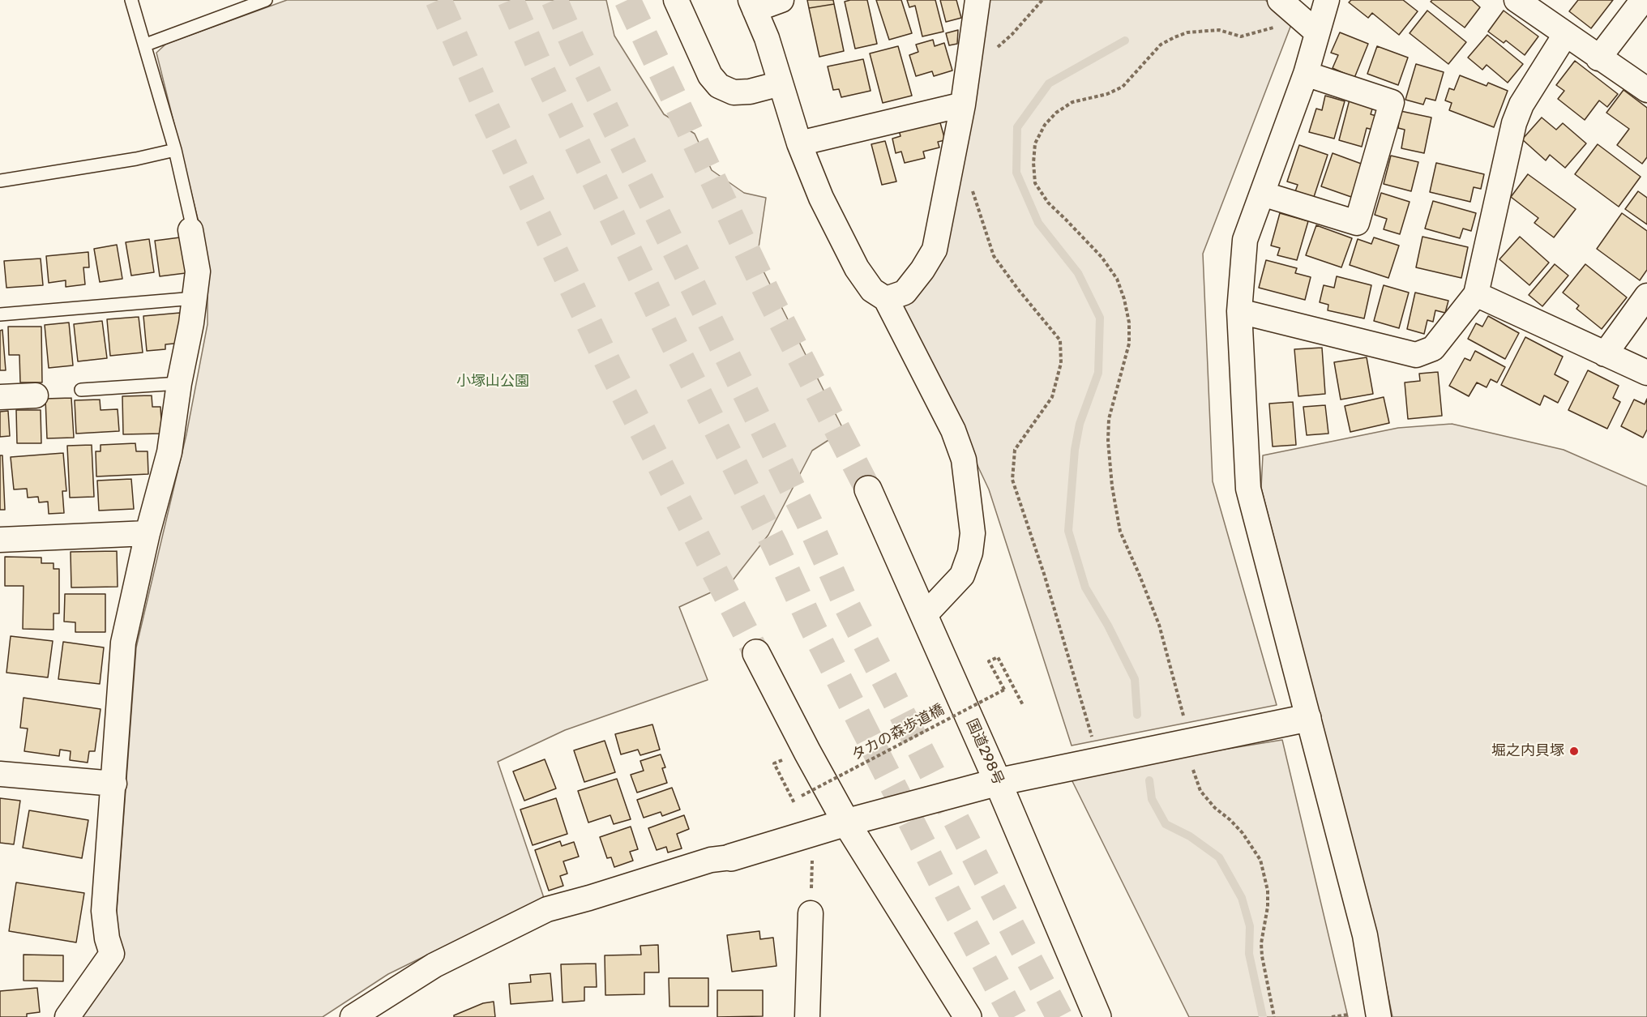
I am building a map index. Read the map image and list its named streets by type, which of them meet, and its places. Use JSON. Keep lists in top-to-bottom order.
{
  "streets": {
    "main road": ["国道298号"],
    "path": ["タカの森歩道橋"]
  },
  "parks": ["小塚山公園"],
  "places": ["堀之内貝塚"]
}
